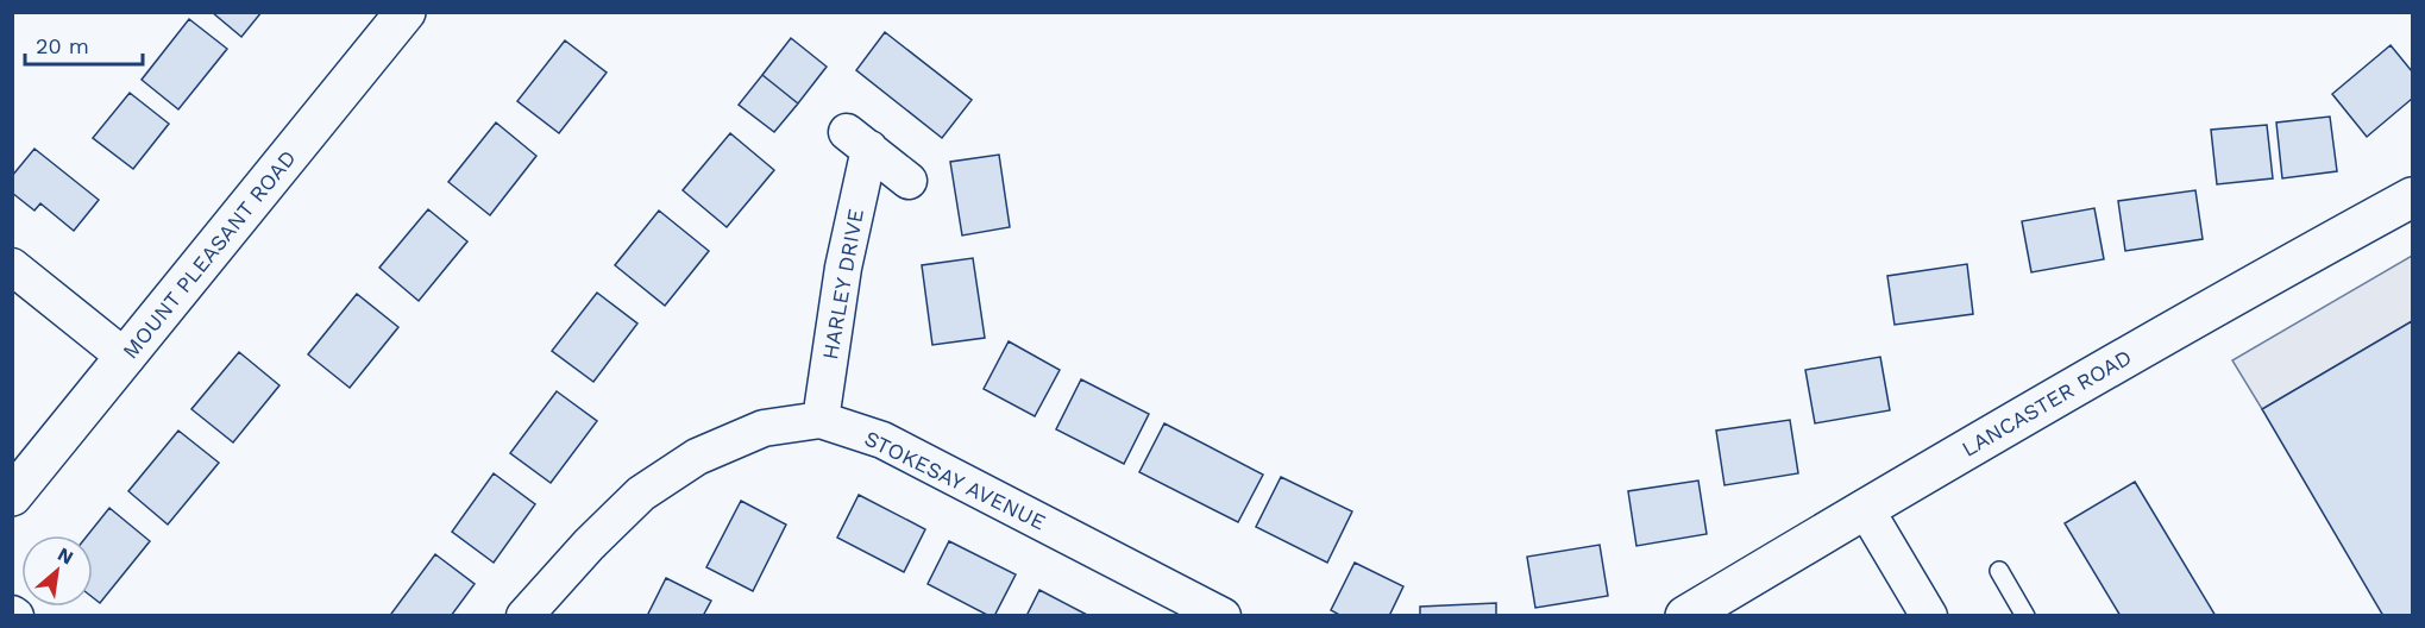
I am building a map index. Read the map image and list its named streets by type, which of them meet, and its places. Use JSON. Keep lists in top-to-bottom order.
{
  "streets": {
    "street": [
      "MOUNT PLEASANT ROAD",
      "HARLEY DRIVE",
      "LANCASTER ROAD",
      "STOKESAY AVENUE"
    ]
  },
  "crossings": [
    ["HARLEY DRIVE", "STOKESAY AVENUE"]
  ],
  "scale_bar": "20 m",
  "north": "top right"
}
